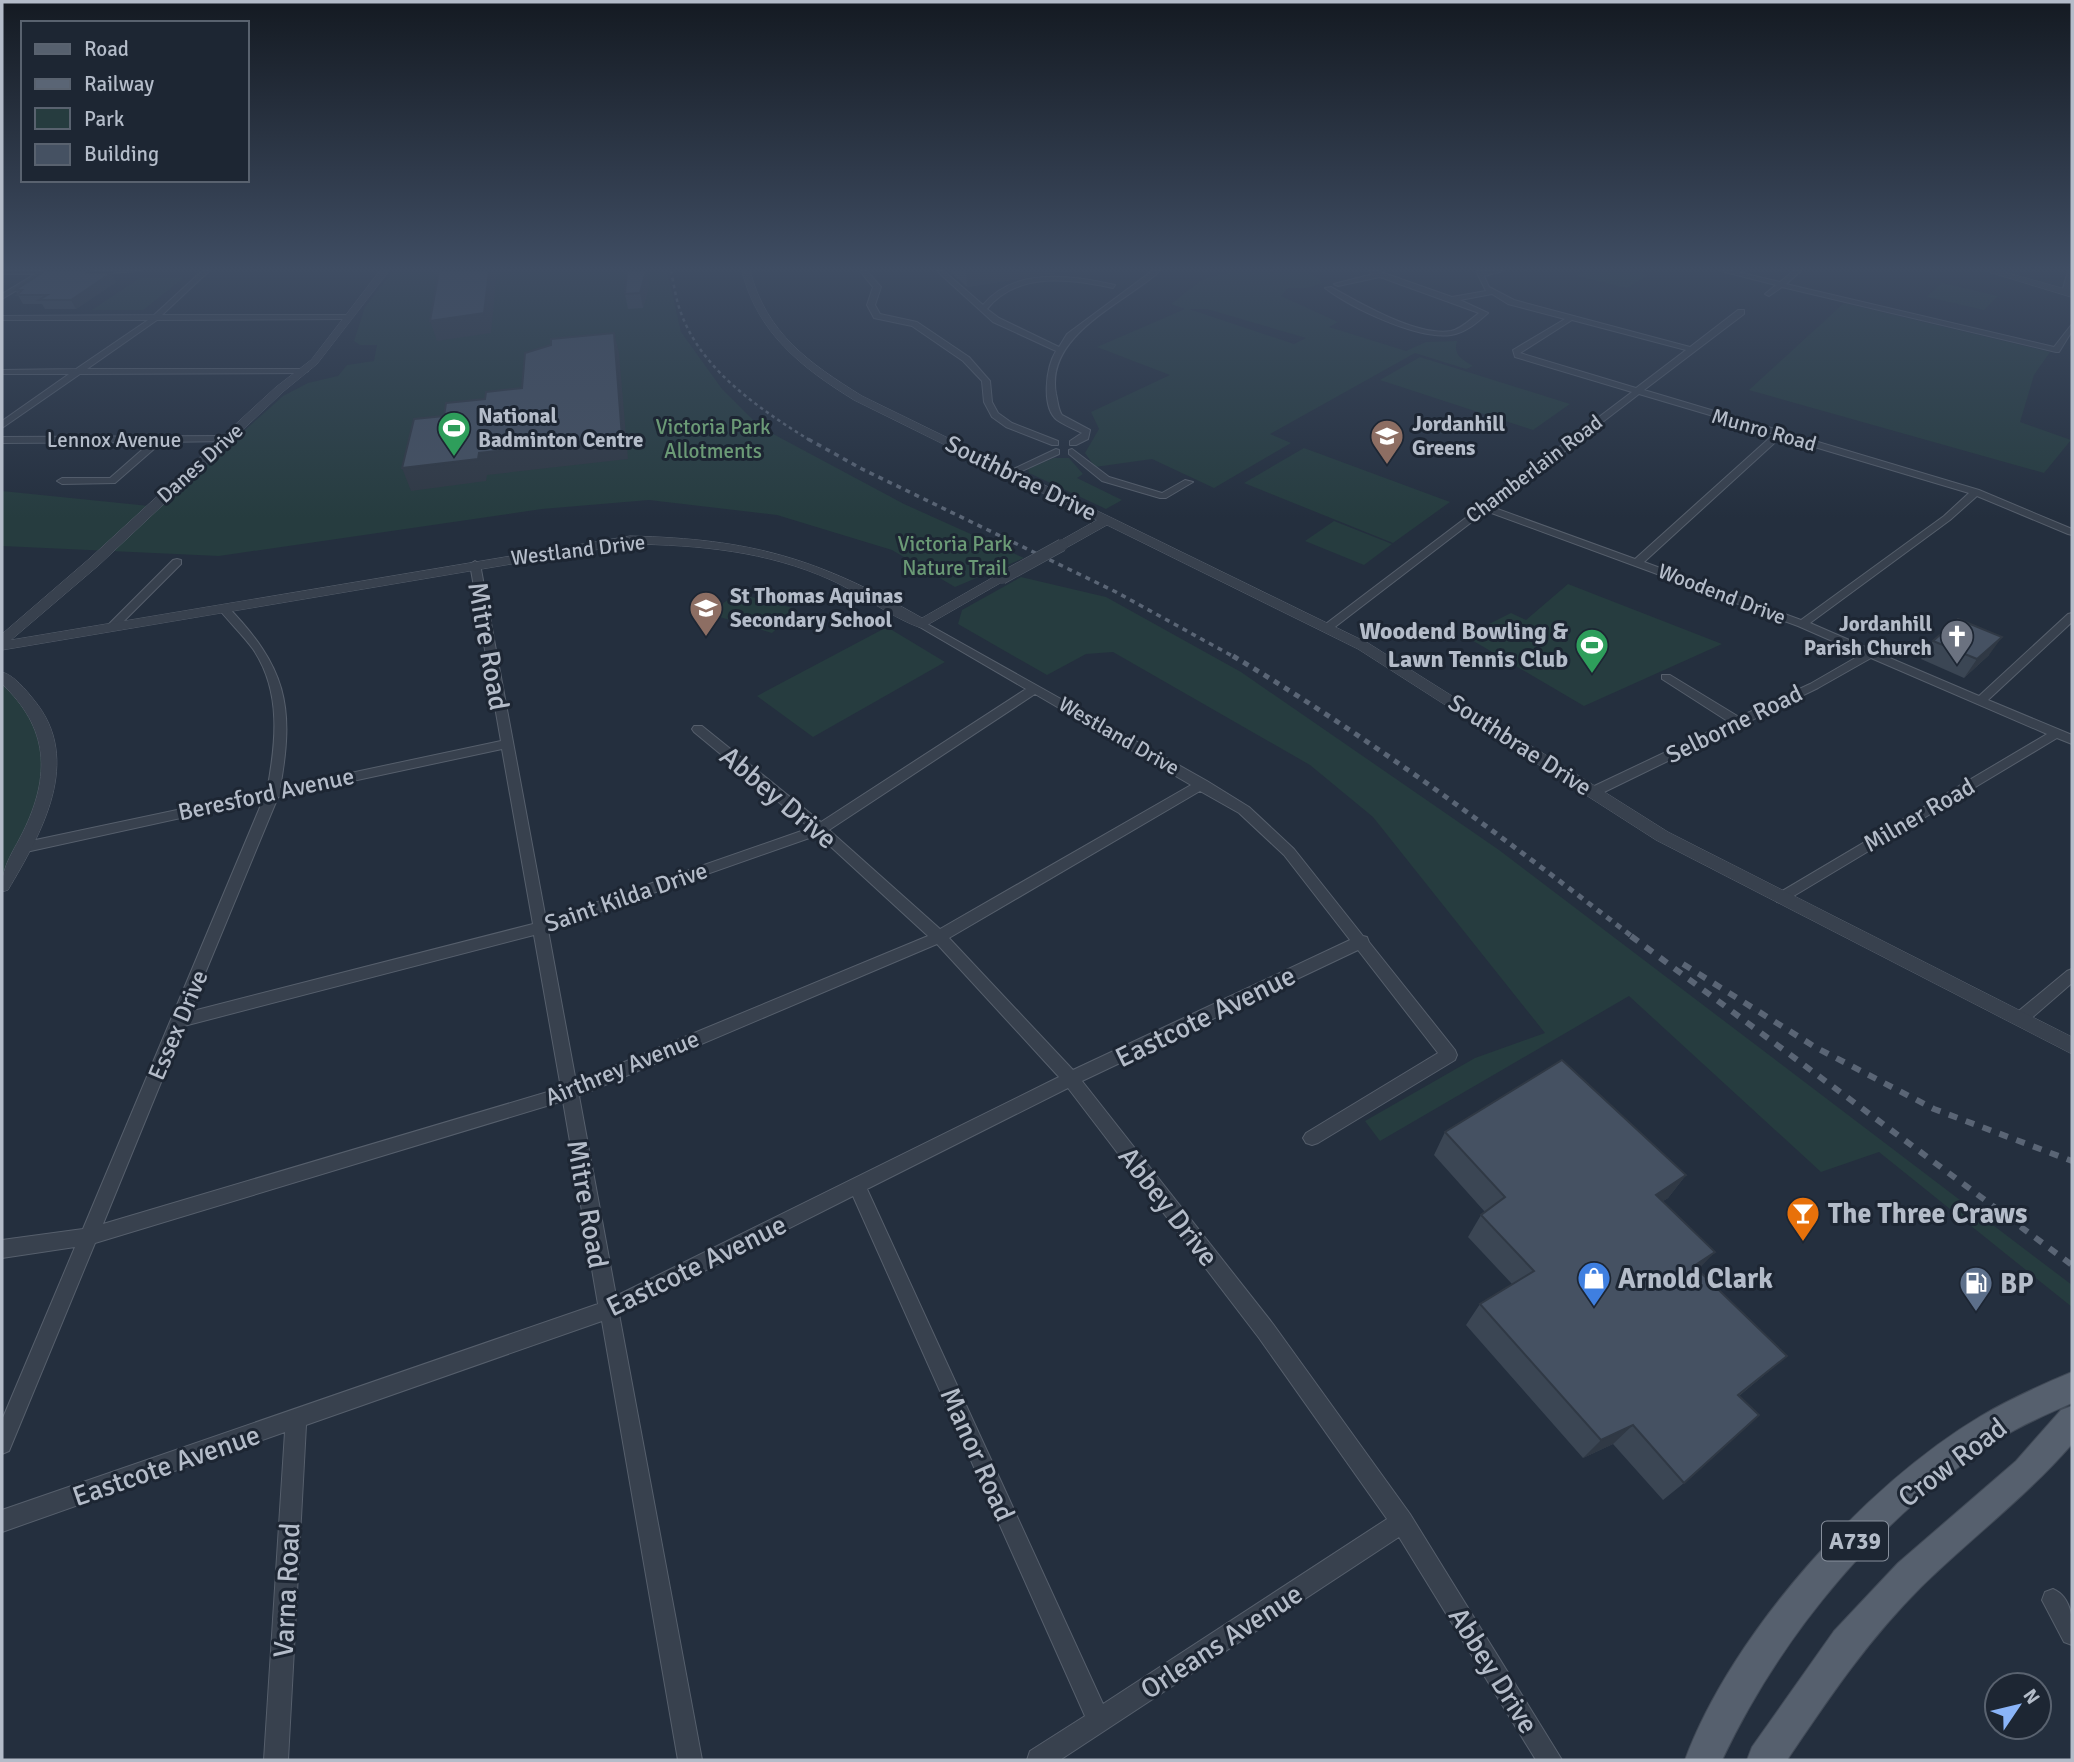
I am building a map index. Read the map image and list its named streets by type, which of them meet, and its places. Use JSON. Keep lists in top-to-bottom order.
{
  "streets": {
    "main road": ["Crow Road", "A739"],
    "street": [
      "Munro Road",
      "Lennox Avenue",
      "Danes Drive",
      "Chamberlain Road",
      "Southbrae Drive",
      "Westland Drive",
      "Woodend Drive",
      "Mitre Road",
      "Selborne Road",
      "Beresford Avenue",
      "Abbey Drive",
      "Milner Road",
      "Saint Kilda Drive",
      "Eastcote Avenue",
      "Essex Drive",
      "Airthrey Avenue",
      "Manor Road",
      "Varna Road",
      "Orleans Avenue"
    ]
  },
  "crossings": [
    ["Munro Road", "Chamberlain Road"],
    ["Lennox Avenue", "Danes Drive"],
    ["Danes Drive", "Westland Drive"],
    ["Chamberlain Road", "Southbrae Drive"],
    ["Chamberlain Road", "Woodend Drive"],
    ["Southbrae Drive", "Selborne Road"],
    ["Southbrae Drive", "Milner Road"],
    ["Westland Drive", "Mitre Road"],
    ["Westland Drive", "Saint Kilda Drive"],
    ["Westland Drive", "Eastcote Avenue"],
    ["Westland Drive", "Essex Drive"],
    ["Westland Drive", "Airthrey Avenue"],
    ["Woodend Drive", "Selborne Road"],
    ["Woodend Drive", "Milner Road"],
    ["Mitre Road", "Beresford Avenue"],
    ["Mitre Road", "Saint Kilda Drive"],
    ["Mitre Road", "Eastcote Avenue"],
    ["Mitre Road", "Airthrey Avenue"],
    ["Beresford Avenue", "Essex Drive"],
    ["Abbey Drive", "Saint Kilda Drive"],
    ["Abbey Drive", "Eastcote Avenue"],
    ["Abbey Drive", "Airthrey Avenue"],
    ["Abbey Drive", "Orleans Avenue"],
    ["Saint Kilda Drive", "Essex Drive"],
    ["Eastcote Avenue", "Manor Road"],
    ["Eastcote Avenue", "Varna Road"],
    ["Essex Drive", "Airthrey Avenue"],
    ["Manor Road", "Orleans Avenue"]
  ],
  "parks": ["Victoria Park Allotments", "Victoria Park Nature Trail"],
  "places": {
    "sports": ["National Badminton Centre", "Woodend Bowling & Lawn Tennis Club"],
    "school or university": ["Jordanhill Greens", "St Thomas Aquinas Secondary School"],
    "church": ["Jordanhill Parish Church"],
    "bar": ["The Three Craws"],
    "shop": ["Arnold Clark"],
    "fuel station": ["BP"]
  },
  "legend": [
    "Road",
    "Railway",
    "Park",
    "Building"
  ],
  "north": "top right"
}
